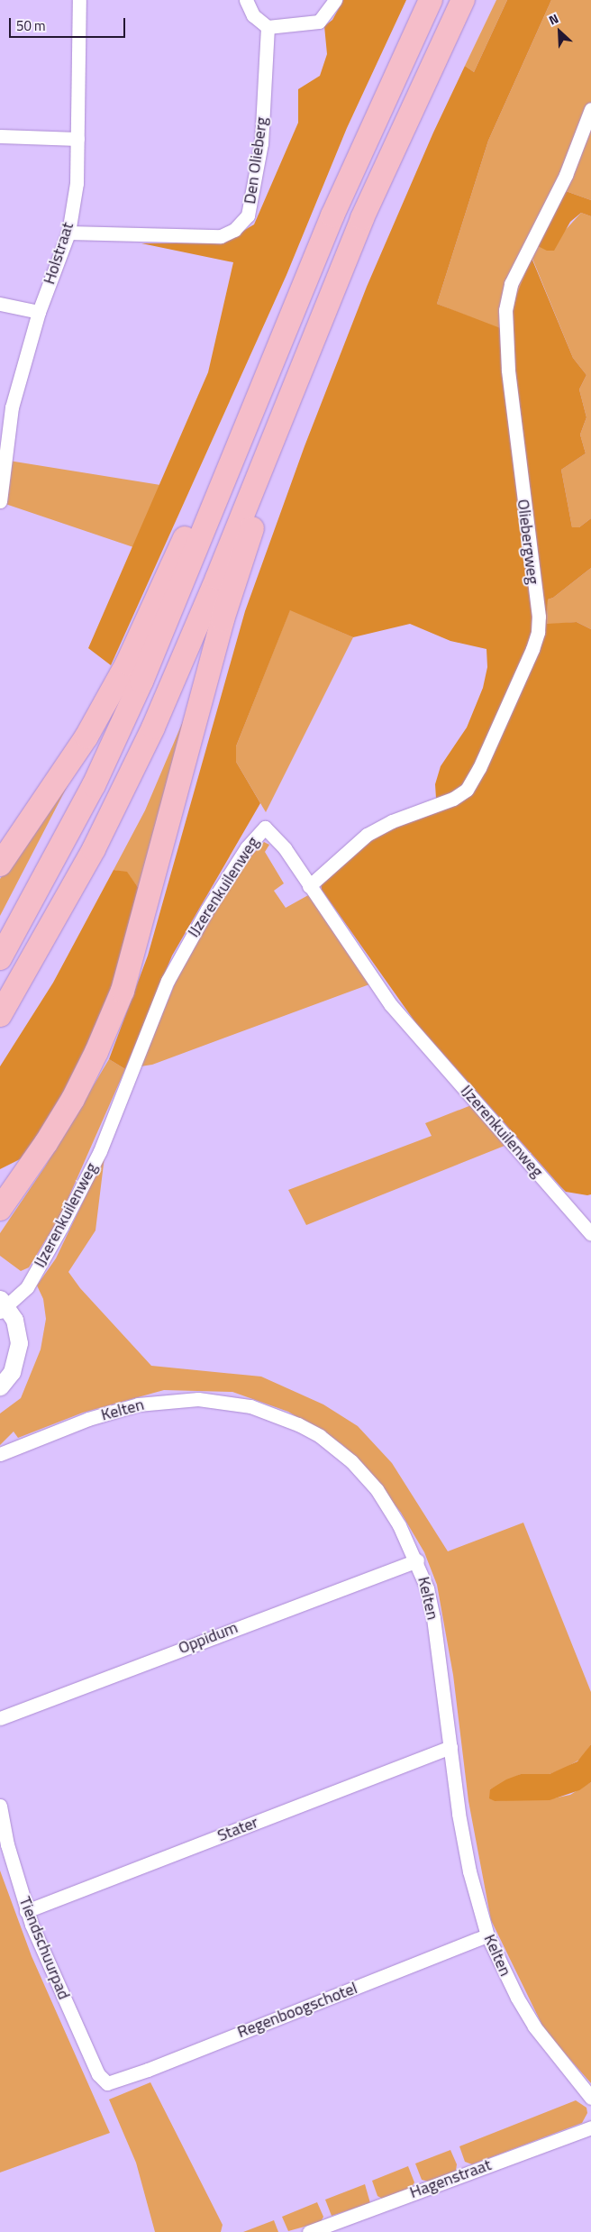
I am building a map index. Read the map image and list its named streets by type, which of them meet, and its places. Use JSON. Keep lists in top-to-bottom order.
{
  "streets": {
    "street": [
      "Den Olieberg",
      "Holstraat",
      "Oliebergweg",
      "IJzerenkuilenweg",
      "Kelten",
      "Oppidum",
      "Stater",
      "Tiendschuurpad",
      "Regenboogschotel",
      "Hagenstraat"
    ]
  },
  "crossings": [
    ["Den Olieberg", "Holstraat"],
    ["Oliebergweg", "IJzerenkuilenweg"],
    ["Kelten", "Oppidum"],
    ["Kelten", "Stater"],
    ["Kelten", "Regenboogschotel"],
    ["Stater", "Tiendschuurpad"],
    ["Tiendschuurpad", "Regenboogschotel"]
  ],
  "scale_bar": "50 m",
  "north": "top left"
}
